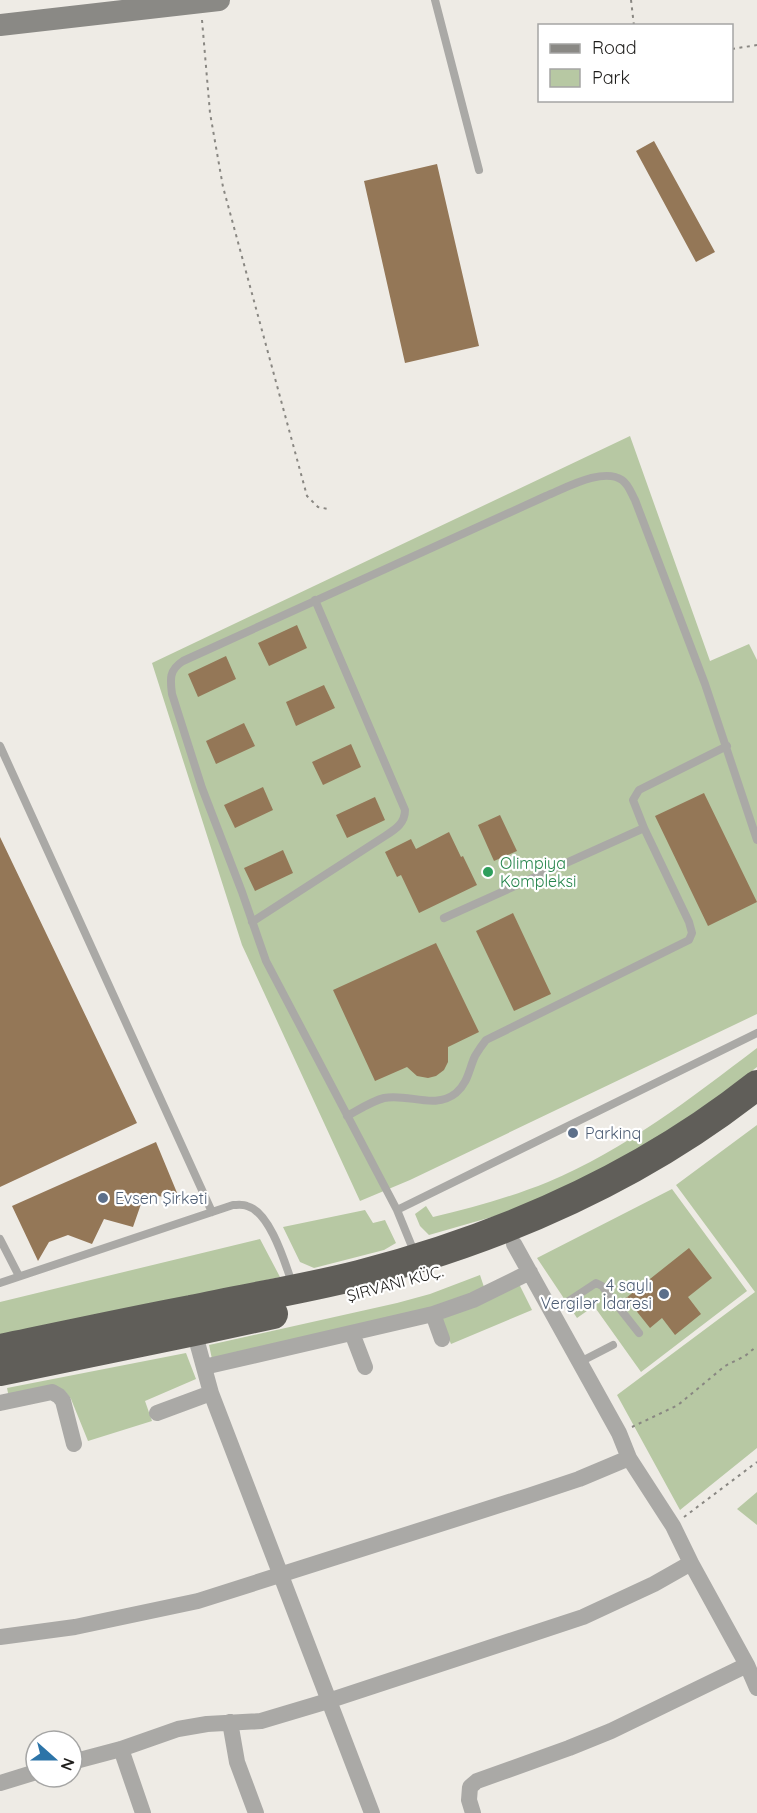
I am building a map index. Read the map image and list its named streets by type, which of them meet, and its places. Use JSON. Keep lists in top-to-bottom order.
{
  "streets": {
    "highway": ["ŞIRVANI KÜÇ."]
  },
  "places": [
    "Olimpiya Kompleksi",
    "Parkinq",
    "Evsen Şirkəti",
    "4 saylı Vergilər İdarəsi"
  ],
  "legend": ["Road", "Park"],
  "north": "right"
}
